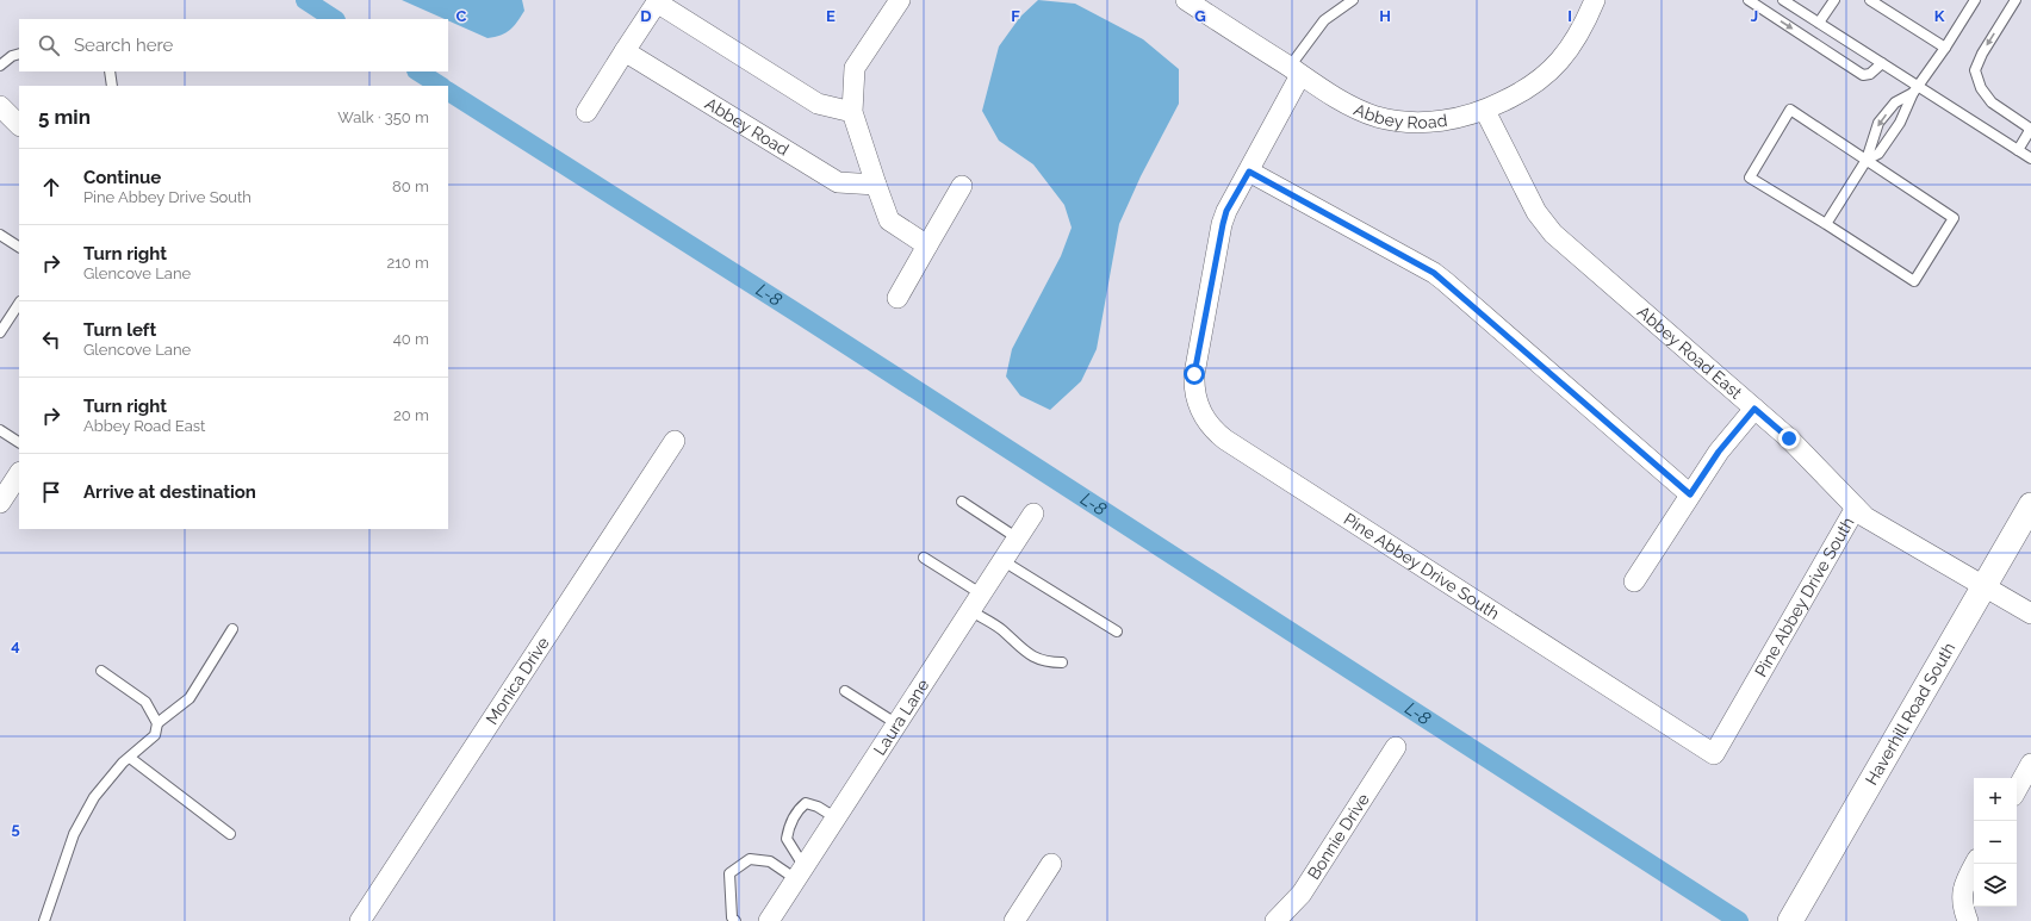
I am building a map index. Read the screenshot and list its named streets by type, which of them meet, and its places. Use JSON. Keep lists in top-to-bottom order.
{
  "streets": {
    "street": [
      "Abbey Road",
      "Abbey Road East",
      "Pine Abbey Drive South",
      "Monica Drive",
      "Haverhill Road South",
      "Laura Lane",
      "Bonnie Drive"
    ]
  },
  "crossings": [
    ["Abbey Road", "Abbey Road East"],
    ["Abbey Road", "Pine Abbey Drive South"],
    ["Abbey Road East", "Pine Abbey Drive South"],
    ["Abbey Road East", "Haverhill Road South"]
  ],
  "water": ["L-8"],
  "page": {
    "search": "Search here",
    "heading": ["5 min", "Walk · 350 m"],
    "list": [
      ["Continue", "Pine Abbey Drive South", "80 m"],
      ["Turn right", "Glencove Lane", "210 m"],
      ["Turn left", "Glencove Lane", "40 m"],
      ["Turn right", "Abbey Road East", "20 m"],
      "Arrive at destination"
    ],
    "map_buttons": ["+", "−"]
  },
  "grid": {
    "columns": [
      "C",
      "D",
      "E",
      "F",
      "G",
      "H",
      "I",
      "J",
      "K"
    ],
    "rows": ["4", "5"]
  }
}
